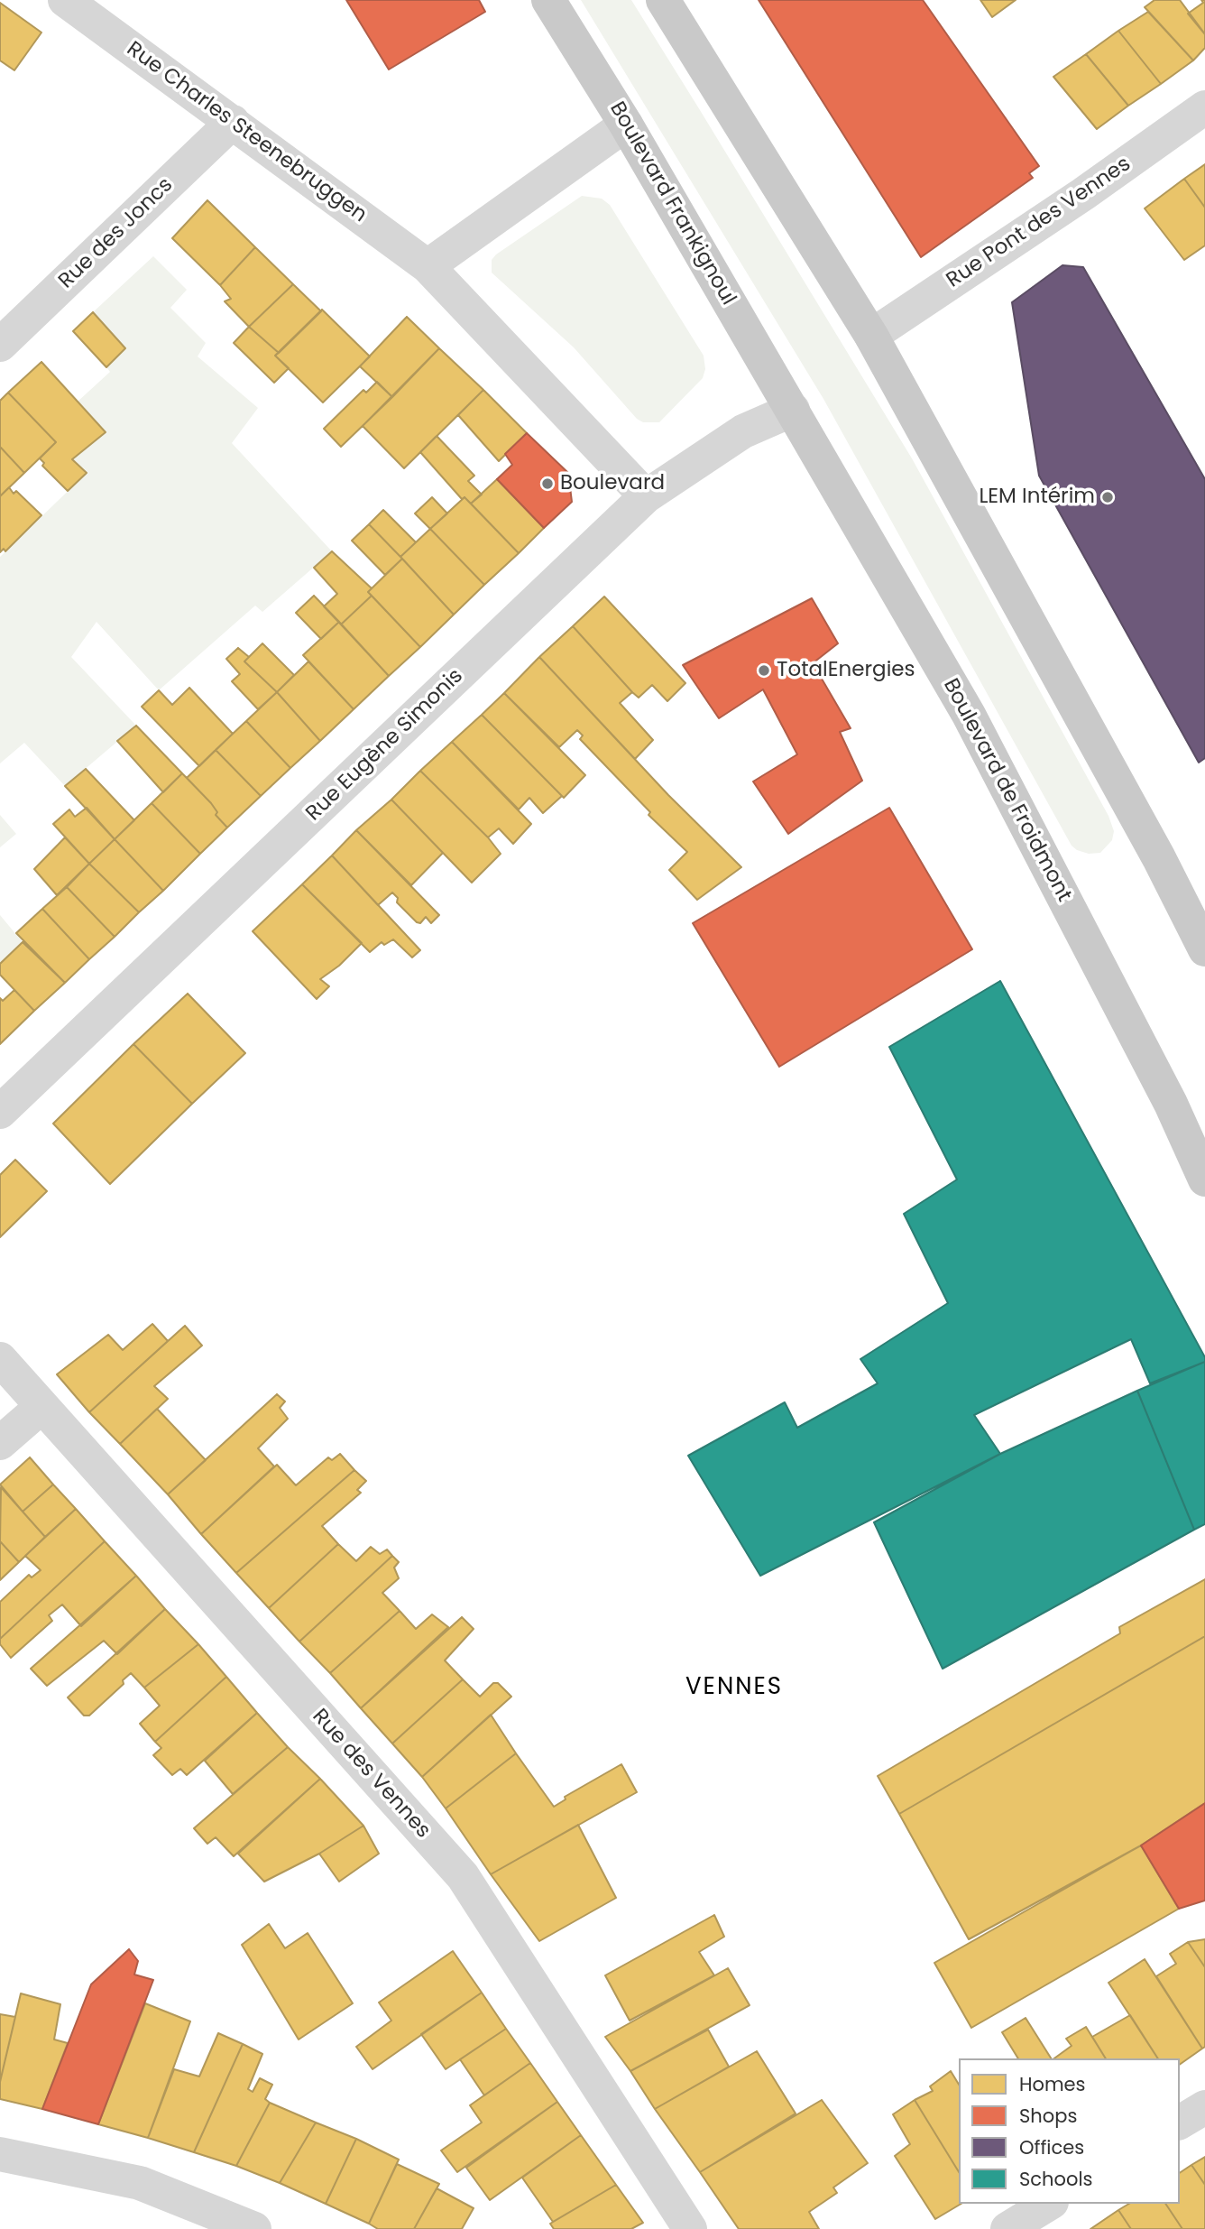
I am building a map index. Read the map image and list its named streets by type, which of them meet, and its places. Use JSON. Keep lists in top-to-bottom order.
{
  "streets": {
    "main road": ["Boulevard Frankignoul", "Boulevard de Froidmont"],
    "street": [
      "Rue Charles Steenebruggen",
      "Rue Pont des Vennes",
      "Rue des Joncs",
      "Rue Eugène Simonis",
      "Rue des Vennes"
    ]
  },
  "crossings": [
    ["Rue Charles Steenebruggen", "Rue des Joncs"],
    ["Rue Charles Steenebruggen", "Rue Eugène Simonis"],
    ["Boulevard Frankignoul", "Rue Eugène Simonis"],
    ["Boulevard Frankignoul", "Boulevard de Froidmont"],
    ["Rue Eugène Simonis", "Boulevard de Froidmont"]
  ],
  "districts": ["VENNES"],
  "places": ["Boulevard", "LEM Intérim", "TotalEnergies"],
  "legend": [
    "Homes",
    "Shops",
    "Offices",
    "Schools"
  ]
}
